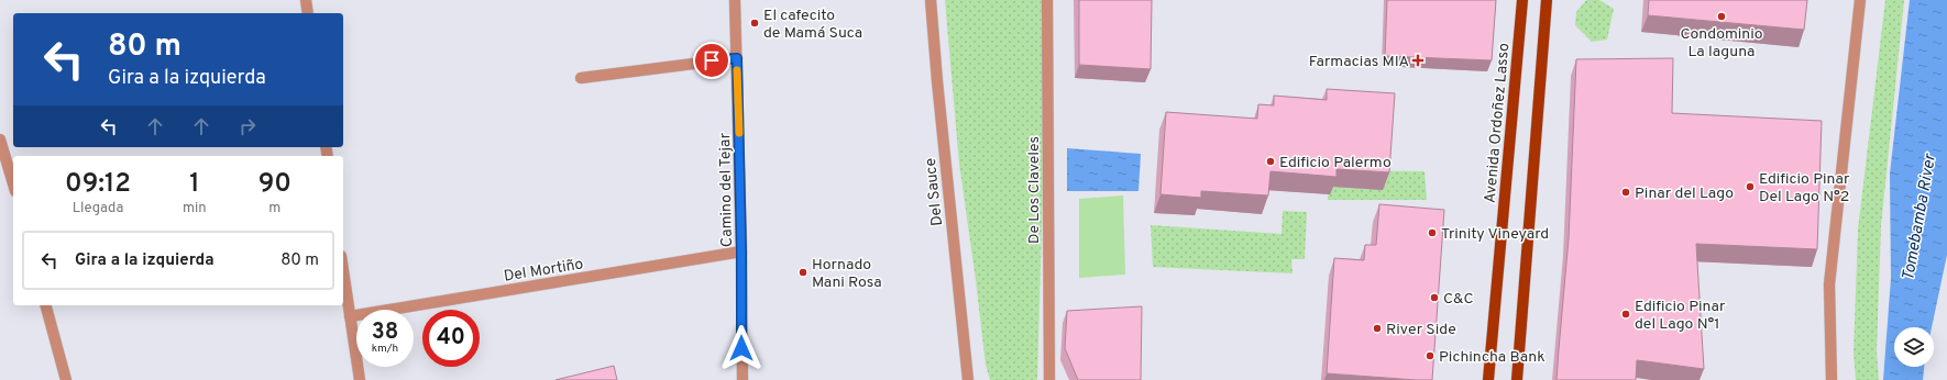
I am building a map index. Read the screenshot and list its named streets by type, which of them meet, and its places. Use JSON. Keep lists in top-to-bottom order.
{
  "streets": {
    "main road": ["Avenida Ordoñez Lasso"],
    "street": [
      "Camino del Tejar",
      "De Los Claveles",
      "Del Sauce",
      "Del Mortiño"
    ]
  },
  "crossings": [
    ["Camino del Tejar", "Del Mortiño"]
  ],
  "water": ["Tomebamba River"],
  "places": {
    "other": [
      "Condominio La laguna",
      "El cafecito de Mamá Suca",
      "Edificio Palermo",
      "Edificio Pinar Del Lago N°2",
      "Pinar del Lago",
      "Trinity Vineyard",
      "Hornado Mani Rosa",
      "C&C",
      "Edificio Pinar del Lago N°1",
      "River Side",
      "Pichincha Bank"
    ],
    "health": ["Farmacias MIA"]
  },
  "page": {
    "turn": ["80 m", "Gira a la izquierda"],
    "eta": [
      "09:12",
      "Llegada",
      "1",
      "min",
      "90",
      "m"
    ],
    "list": [
      {
        "name": "Gira a la izquierda",
        "value": "80 m"
      }
    ],
    "speed": "38 km/h",
    "limit": "40"
  }
}
